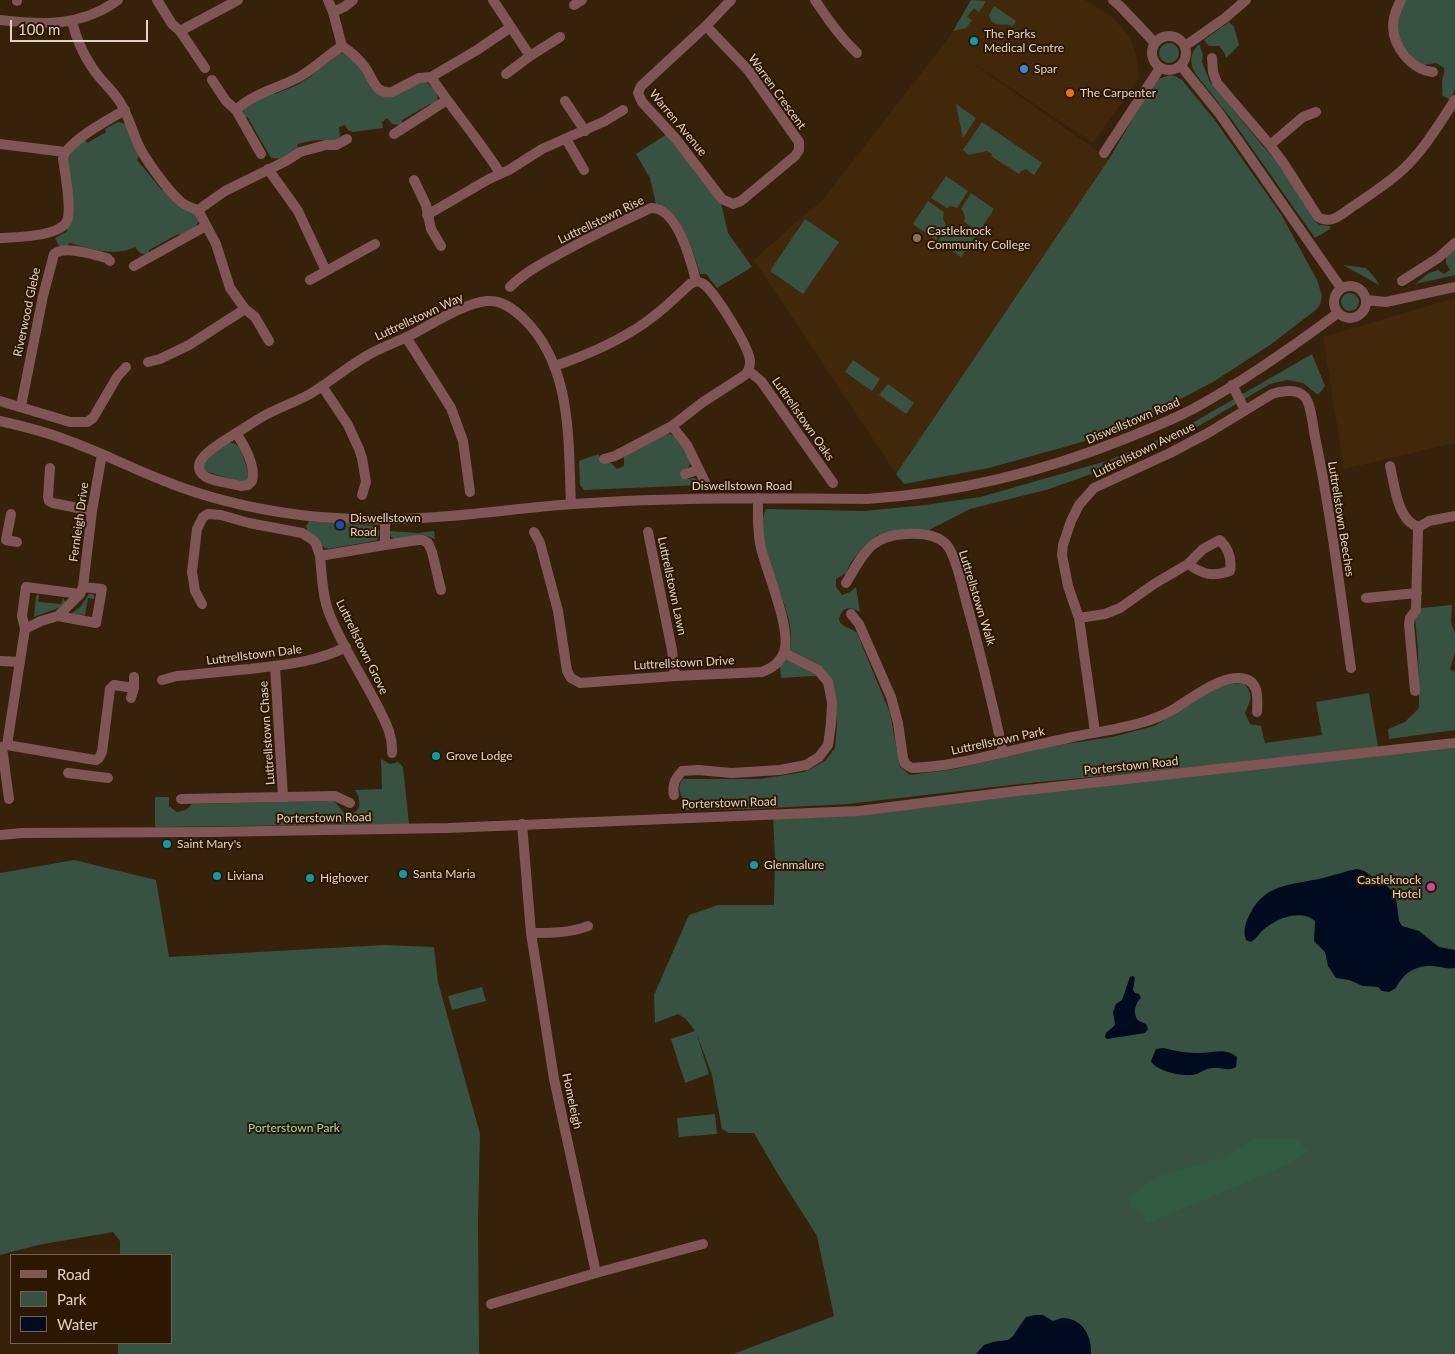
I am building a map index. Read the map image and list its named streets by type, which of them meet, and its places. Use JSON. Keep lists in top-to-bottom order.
{
  "streets": {
    "street": [
      "Warren Crescent",
      "Warren Avenue",
      "Luttrellstown Rise",
      "Riverwood Glebe",
      "Luttrellstown Way",
      "Luttrellstown Oaks",
      "Diswellstown Road",
      "Luttrellstown Avenue",
      "Luttrellstown Beeches",
      "Fernleigh Drive",
      "Luttrellstown Lawn",
      "Luttrellstown Walk",
      "Luttrellstown Grove",
      "Luttrellstown Dale",
      "Luttrellstown Drive",
      "Luttrellstown Chase",
      "Luttrellstown Park",
      "Porterstown Road",
      "Homeleigh"
    ]
  },
  "crossings": [
    ["Warren Crescent", "Warren Avenue"],
    ["Luttrellstown Way", "Diswellstown Road"],
    ["Diswellstown Road", "Fernleigh Drive"],
    ["Luttrellstown Avenue", "Luttrellstown Beeches"],
    ["Luttrellstown Avenue", "Luttrellstown Park"],
    ["Luttrellstown Lawn", "Luttrellstown Drive"],
    ["Luttrellstown Walk", "Luttrellstown Park"],
    ["Luttrellstown Grove", "Luttrellstown Dale"],
    ["Luttrellstown Dale", "Luttrellstown Chase"],
    ["Porterstown Road", "Homeleigh"]
  ],
  "parks": ["Porterstown Park"],
  "places": [
    "The Parks Medical Centre",
    "Spar",
    "The Carpenter",
    "Castleknock Community College",
    "Diswellstown Road",
    "Grove Lodge",
    "Saint Mary's",
    "Glenmalure",
    "Santa Maria",
    "Liviana",
    "Highover",
    "Castleknock Hotel"
  ],
  "legend": ["Road", "Park", "Water"],
  "scale_bar": "100 m"
}
